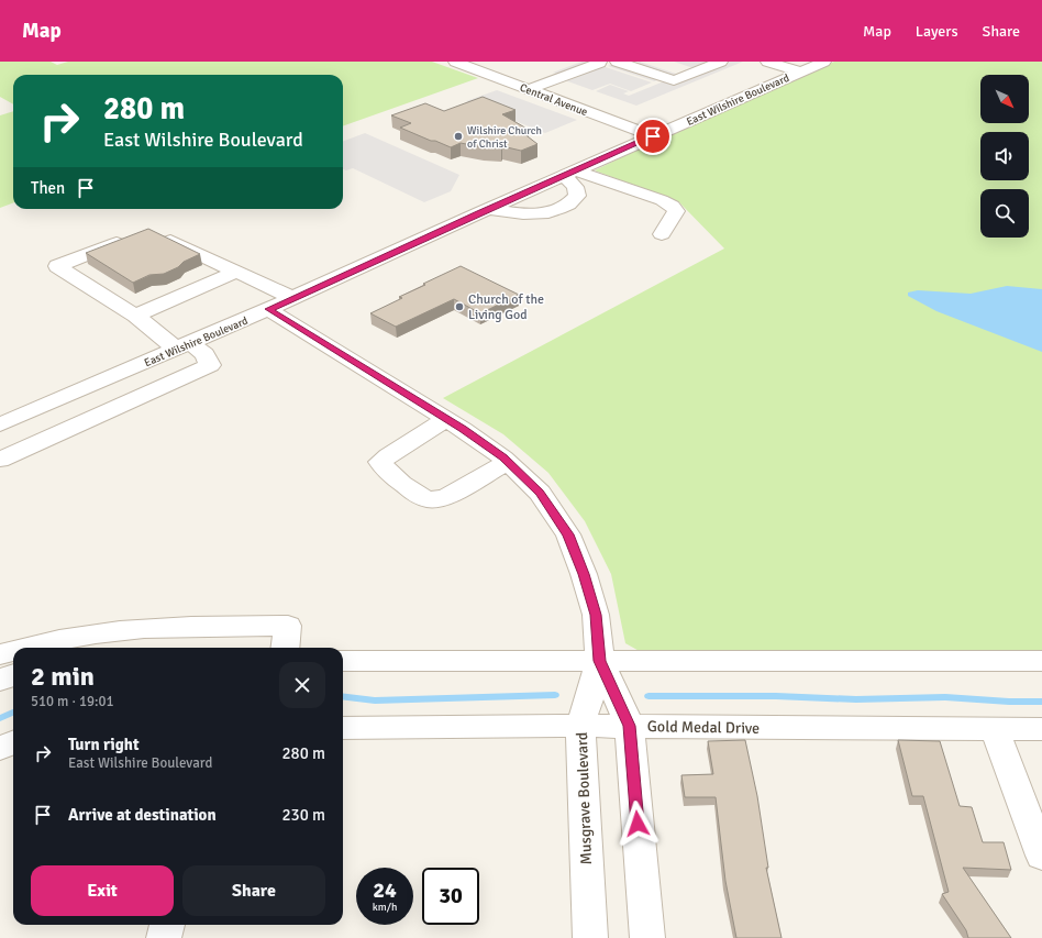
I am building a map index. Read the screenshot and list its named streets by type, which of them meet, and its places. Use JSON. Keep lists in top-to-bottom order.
{
  "streets": {
    "street": [
      "Central Avenue",
      "East Wilshire Boulevard",
      "Gold Medal Drive",
      "Musgrave Boulevard"
    ]
  },
  "crossings": [
    ["Central Avenue", "East Wilshire Boulevard"],
    ["East Wilshire Boulevard", "Musgrave Boulevard"],
    ["Gold Medal Drive", "Musgrave Boulevard"]
  ],
  "places": ["Wilshire Church of Christ", "Church of the Living God"],
  "north": "bottom right",
  "page": {
    "header": "Map",
    "nav": ["Map", "Layers", "Share"],
    "turn": ["280 m", "East Wilshire Boulevard"],
    "then": "Then",
    "heading": ["2 min", "510 m · 19:01"],
    "list": [
      {
        "name": "Turn right",
        "note": "East Wilshire Boulevard",
        "value": "280 m"
      },
      {
        "name": "Arrive at destination",
        "value": "230 m"
      }
    ],
    "buttons": ["Exit", "Share"],
    "speed": "24 km/h",
    "limit": "30"
  }
}
